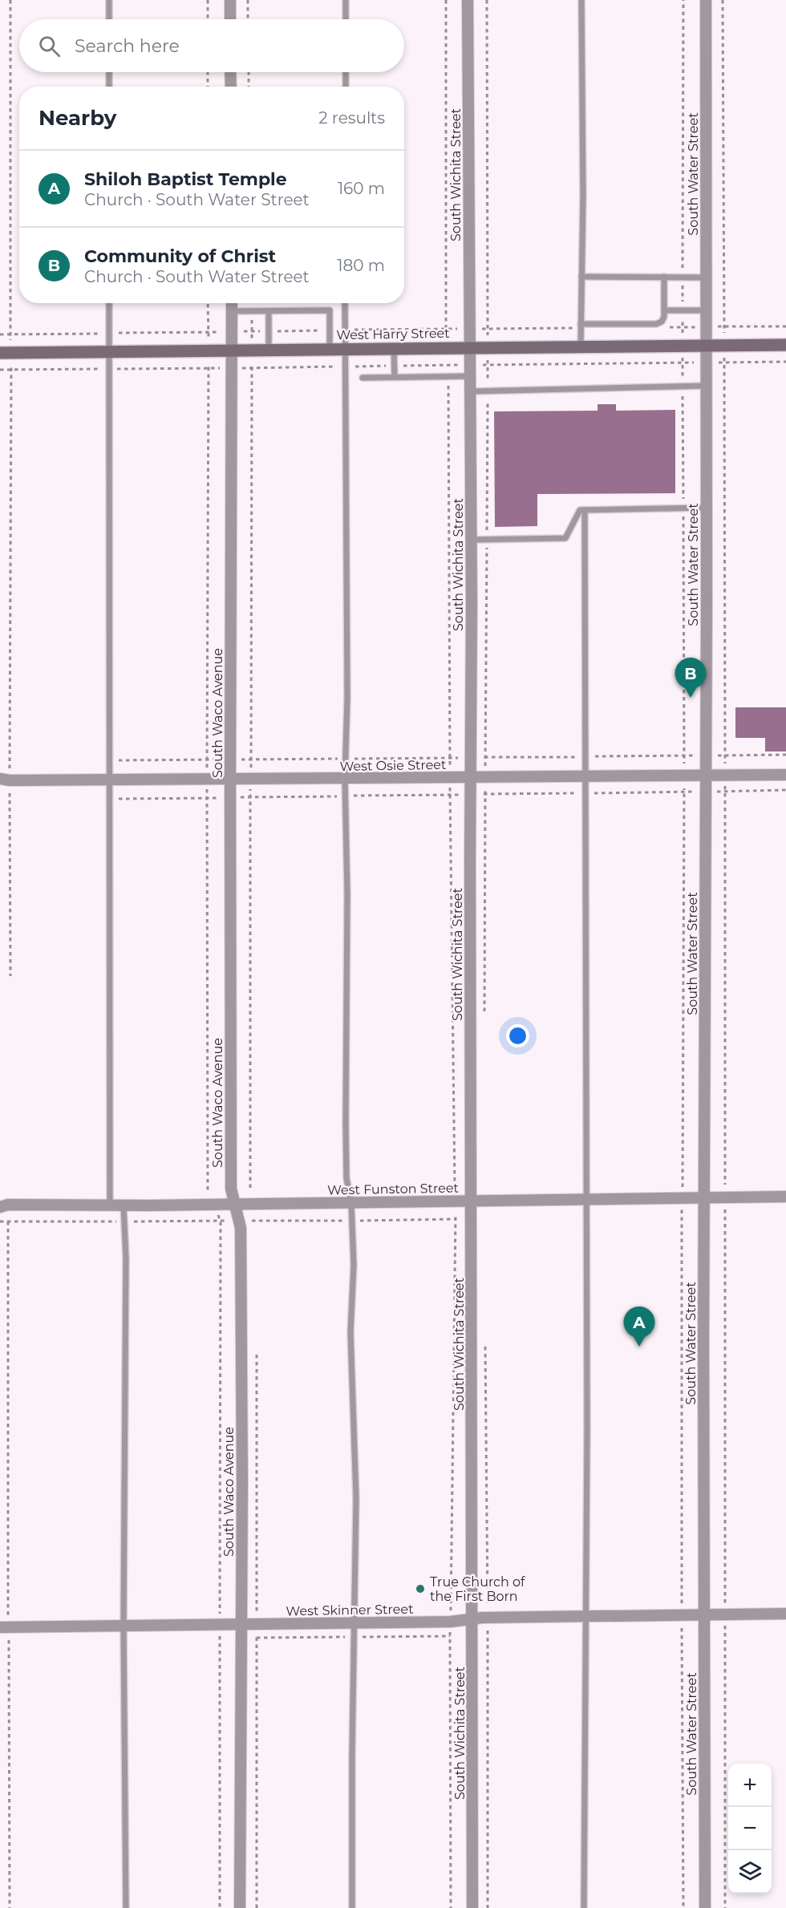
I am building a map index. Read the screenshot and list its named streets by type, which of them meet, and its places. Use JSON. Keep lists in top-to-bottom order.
{
  "streets": {
    "street": [
      "South Water Street",
      "South Wichita Street",
      "West Harry Street",
      "South Waco Avenue",
      "West Osie Street",
      "West Funston Street",
      "West Skinner Street"
    ]
  },
  "crossings": [
    ["South Water Street", "West Harry Street"],
    ["South Water Street", "West Osie Street"],
    ["South Water Street", "West Funston Street"],
    ["South Water Street", "West Skinner Street"],
    ["South Wichita Street", "West Harry Street"],
    ["South Wichita Street", "West Osie Street"],
    ["South Wichita Street", "West Funston Street"],
    ["South Wichita Street", "West Skinner Street"],
    ["West Harry Street", "South Waco Avenue"],
    ["South Waco Avenue", "West Osie Street"],
    ["South Waco Avenue", "West Funston Street"],
    ["South Waco Avenue", "West Skinner Street"]
  ],
  "places": ["True Church of the First Born"],
  "page": {
    "search": "Search here",
    "heading": ["Nearby", "2 results"],
    "list": [
      {
        "mark": "A",
        "name": "Shiloh Baptist Temple",
        "note": "Church · South Water Street",
        "value": "160 m"
      },
      {
        "mark": "B",
        "name": "Community of Christ",
        "note": "Church · South Water Street",
        "value": "180 m"
      }
    ],
    "pins": ["B", "A"],
    "map_buttons": ["+", "−"]
  }
}
